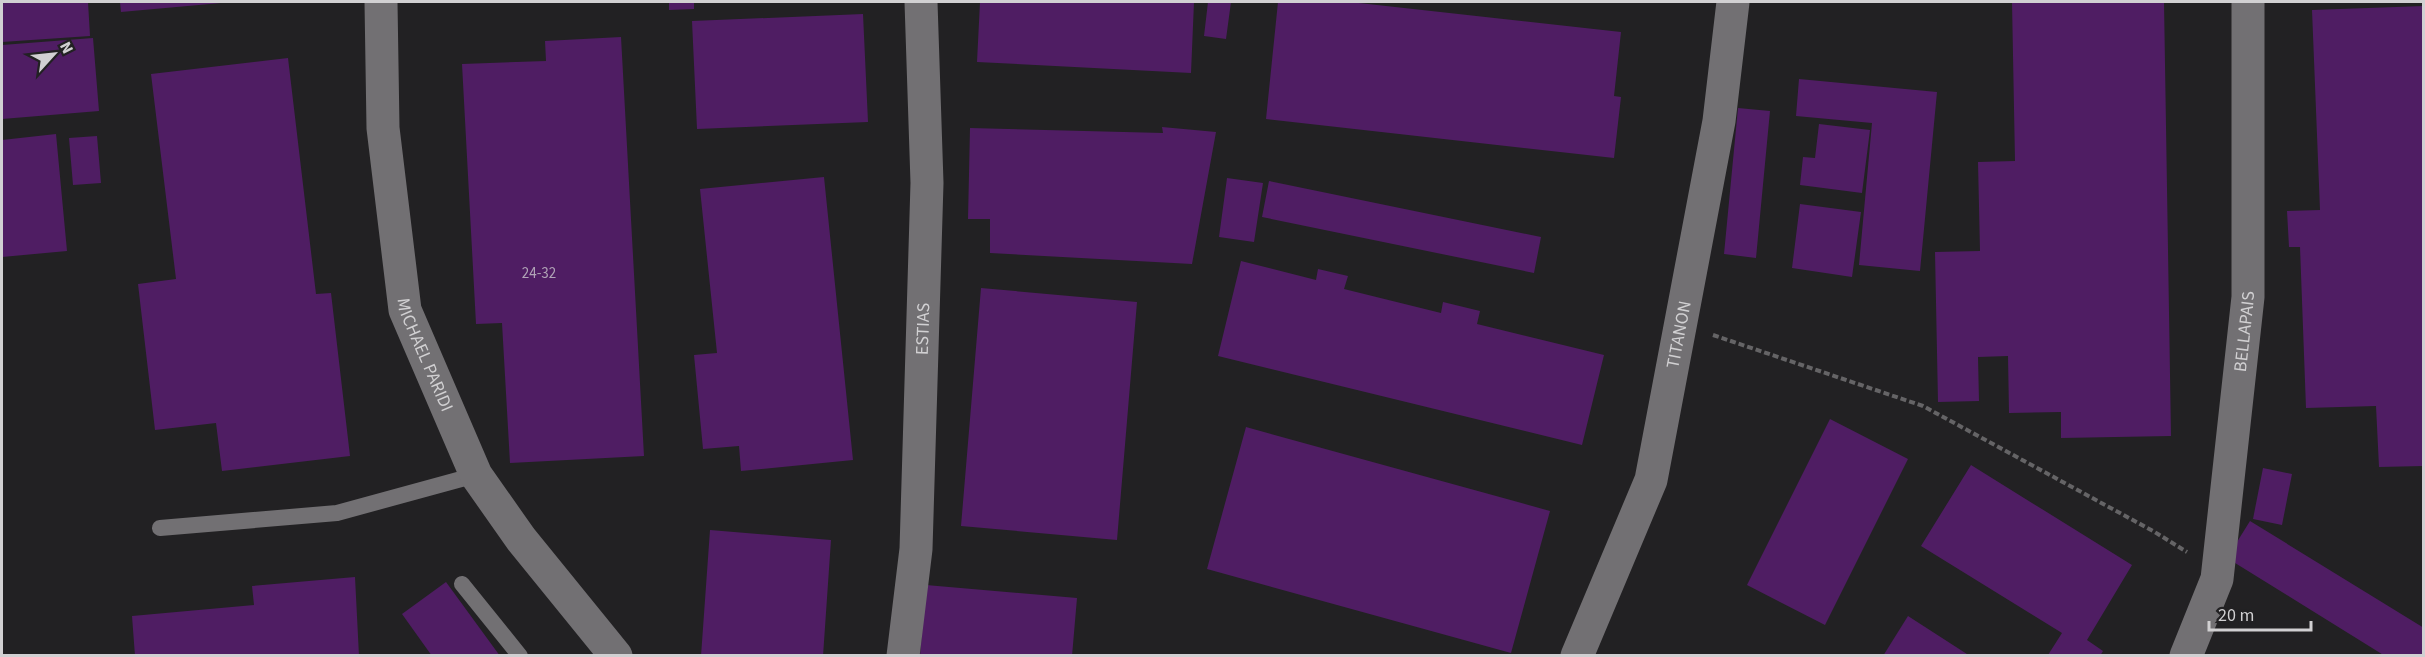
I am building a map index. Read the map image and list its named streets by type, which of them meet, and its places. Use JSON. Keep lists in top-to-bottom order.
{
  "streets": {
    "street": [
      "ESTIAS",
      "BELLAPAIS",
      "TITANON",
      "MICHAEL PARIDI"
    ]
  },
  "house_numbers": ["24-32"],
  "scale_bar": "20 m",
  "north": "top right"
}
